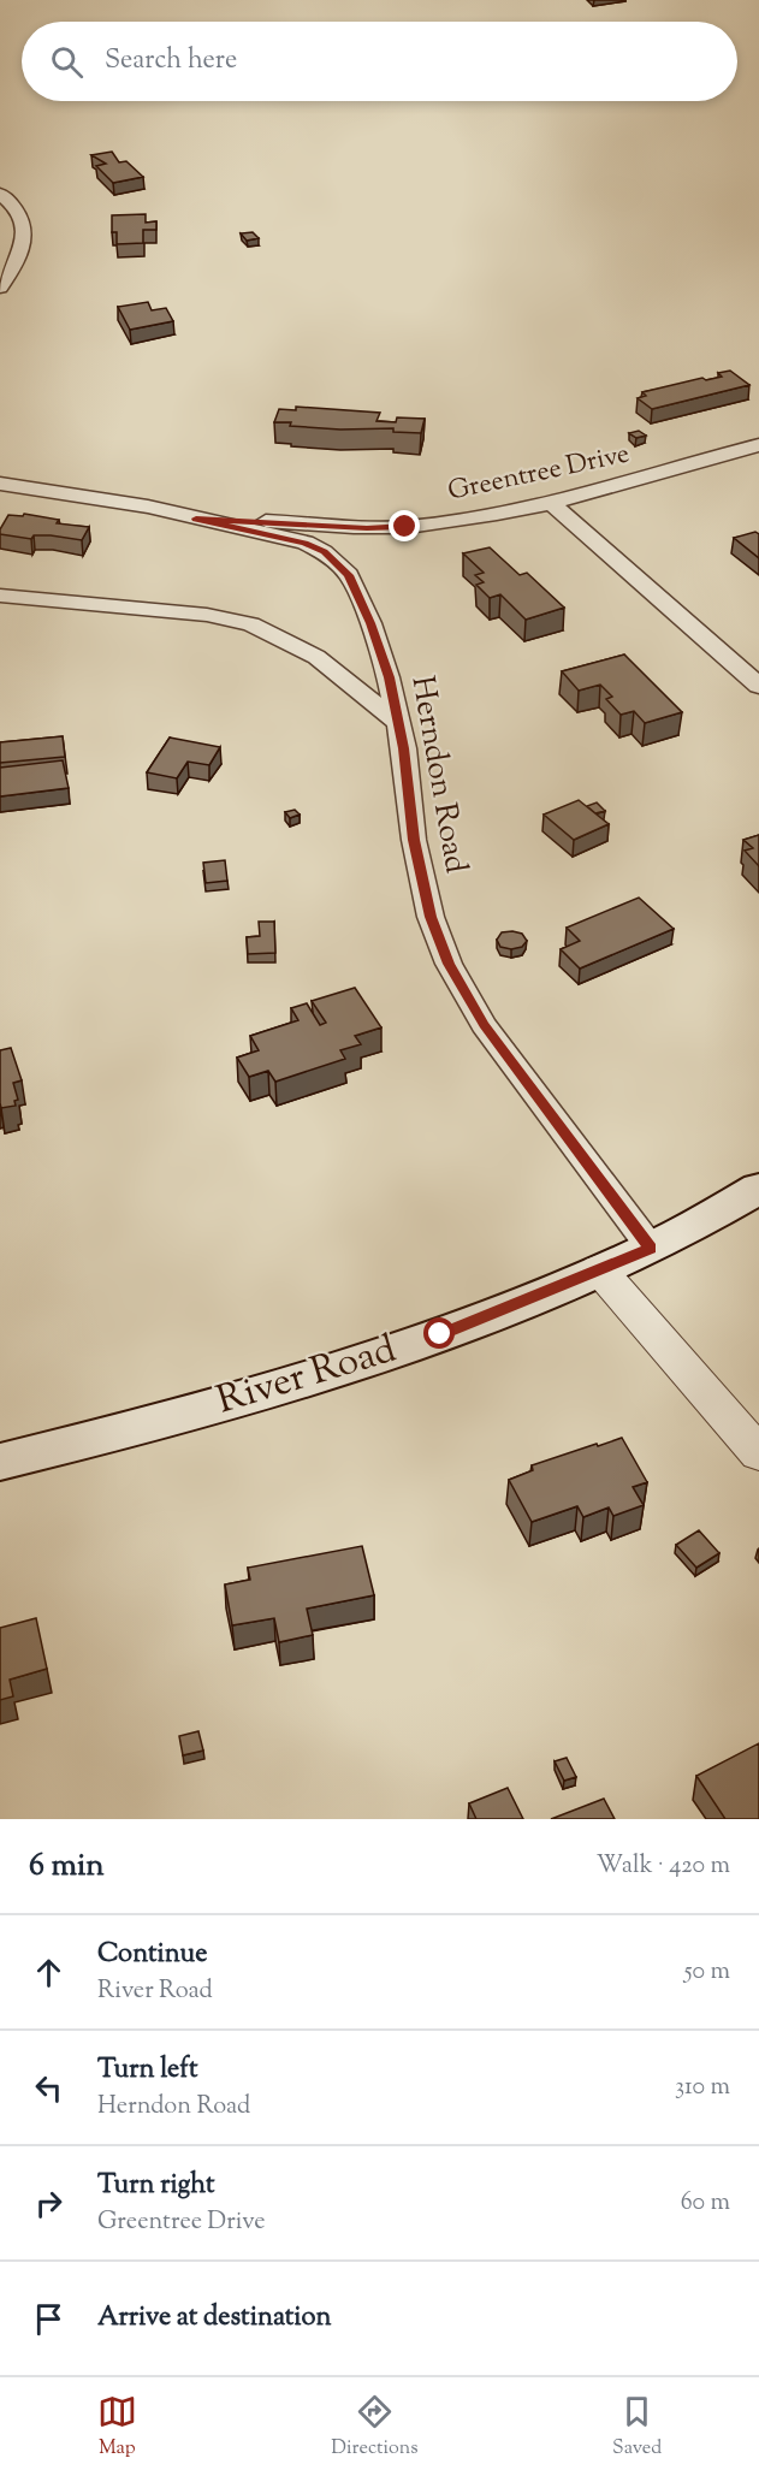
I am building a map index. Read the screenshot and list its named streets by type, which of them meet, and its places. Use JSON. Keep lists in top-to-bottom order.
{
  "streets": {
    "main road": ["River Road"],
    "street": ["Greentree Drive", "Herndon Road"]
  },
  "crossings": [
    ["Greentree Drive", "Herndon Road"],
    ["Herndon Road", "River Road"]
  ],
  "page": {
    "search": "Search here",
    "heading": ["6 min", "Walk · 420 m"],
    "list": [
      ["Continue", "River Road", "50 m"],
      ["Turn left", "Herndon Road", "310 m"],
      ["Turn right", "Greentree Drive", "60 m"],
      "Arrive at destination"
    ],
    "nav": ["Map", "Directions", "Saved"]
  }
}
